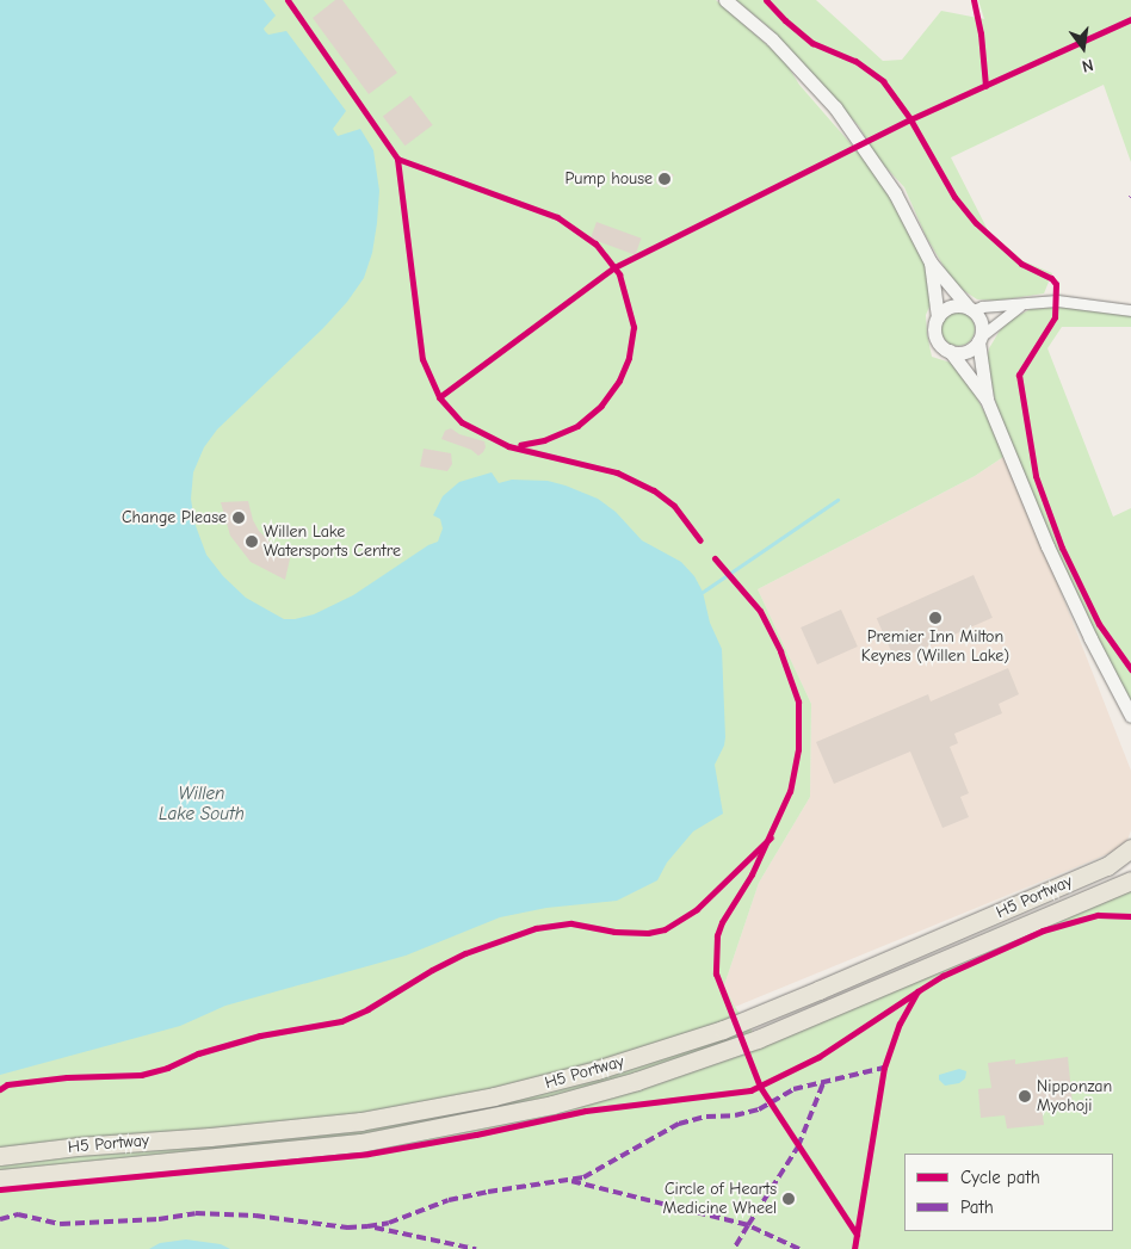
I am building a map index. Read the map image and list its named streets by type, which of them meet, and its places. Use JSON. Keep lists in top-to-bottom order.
{
  "streets": {
    "main road": ["H5 Portway"]
  },
  "water": ["Willen Lake South"],
  "places": [
    "Pump house",
    "Change Please",
    "Willen Lake Watersports Centre",
    "Premier Inn Milton Keynes (Willen Lake)",
    "Nipponzan Myohoji",
    "Circle of Hearts Medicine Wheel"
  ],
  "legend": ["Cycle path", "Path"],
  "north": "bottom"
}
